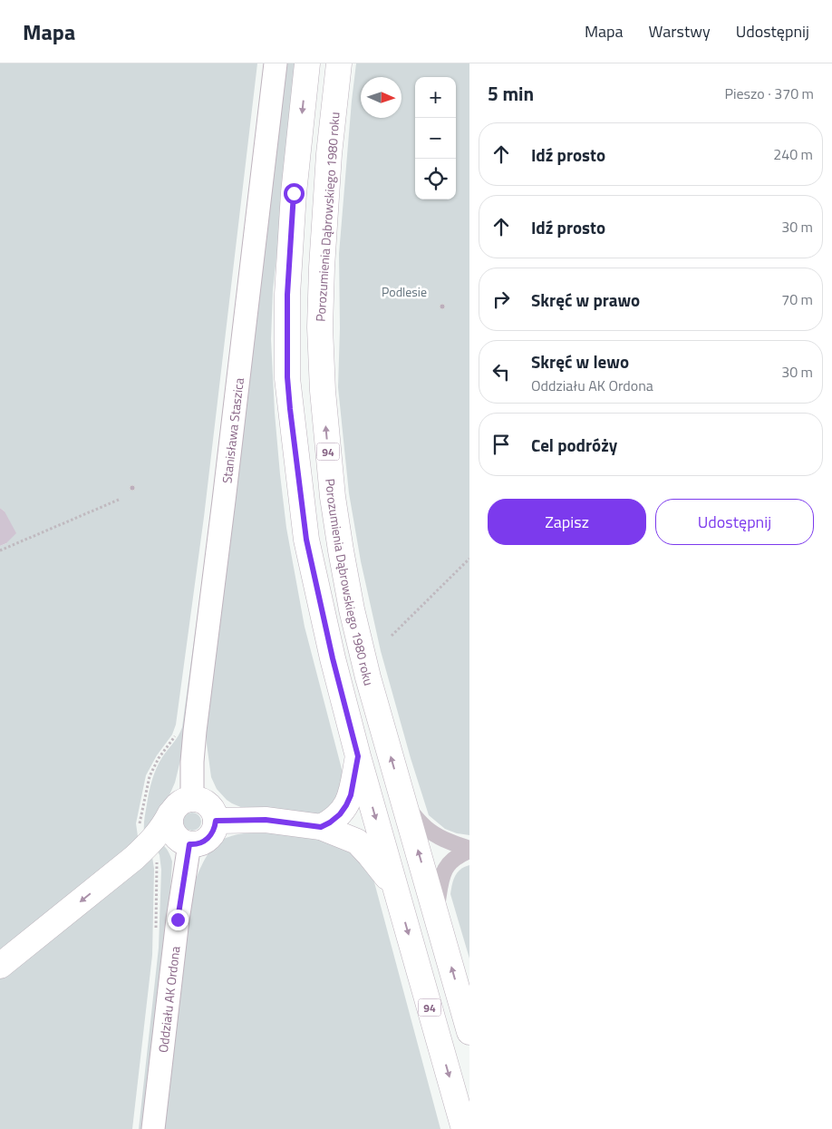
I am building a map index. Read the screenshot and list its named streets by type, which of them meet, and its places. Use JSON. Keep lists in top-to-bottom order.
{
  "streets": {
    "main road": ["Porozumienia Dąbrowskiego 1980 roku", "94"],
    "street": ["Stanisława Staszica", "Oddziału AK Ordona"]
  },
  "crossings": [
    ["Stanisława Staszica", "Oddziału AK Ordona"]
  ],
  "parks": ["Podlesie"],
  "north": "right",
  "page": {
    "header": "Mapa",
    "nav": ["Mapa", "Warstwy", "Udostępnij"],
    "heading": ["5 min", "Pieszo · 370 m"],
    "map_buttons": ["+", "−"],
    "list": [
      ["Idź prosto", "240 m"],
      ["Idź prosto", "30 m"],
      ["Skręć w prawo", "70 m"],
      ["Skręć w lewo", "Oddziału AK Ordona", "30 m"],
      "Cel podróży"
    ],
    "buttons": ["Zapisz", "Udostępnij"]
  }
}
